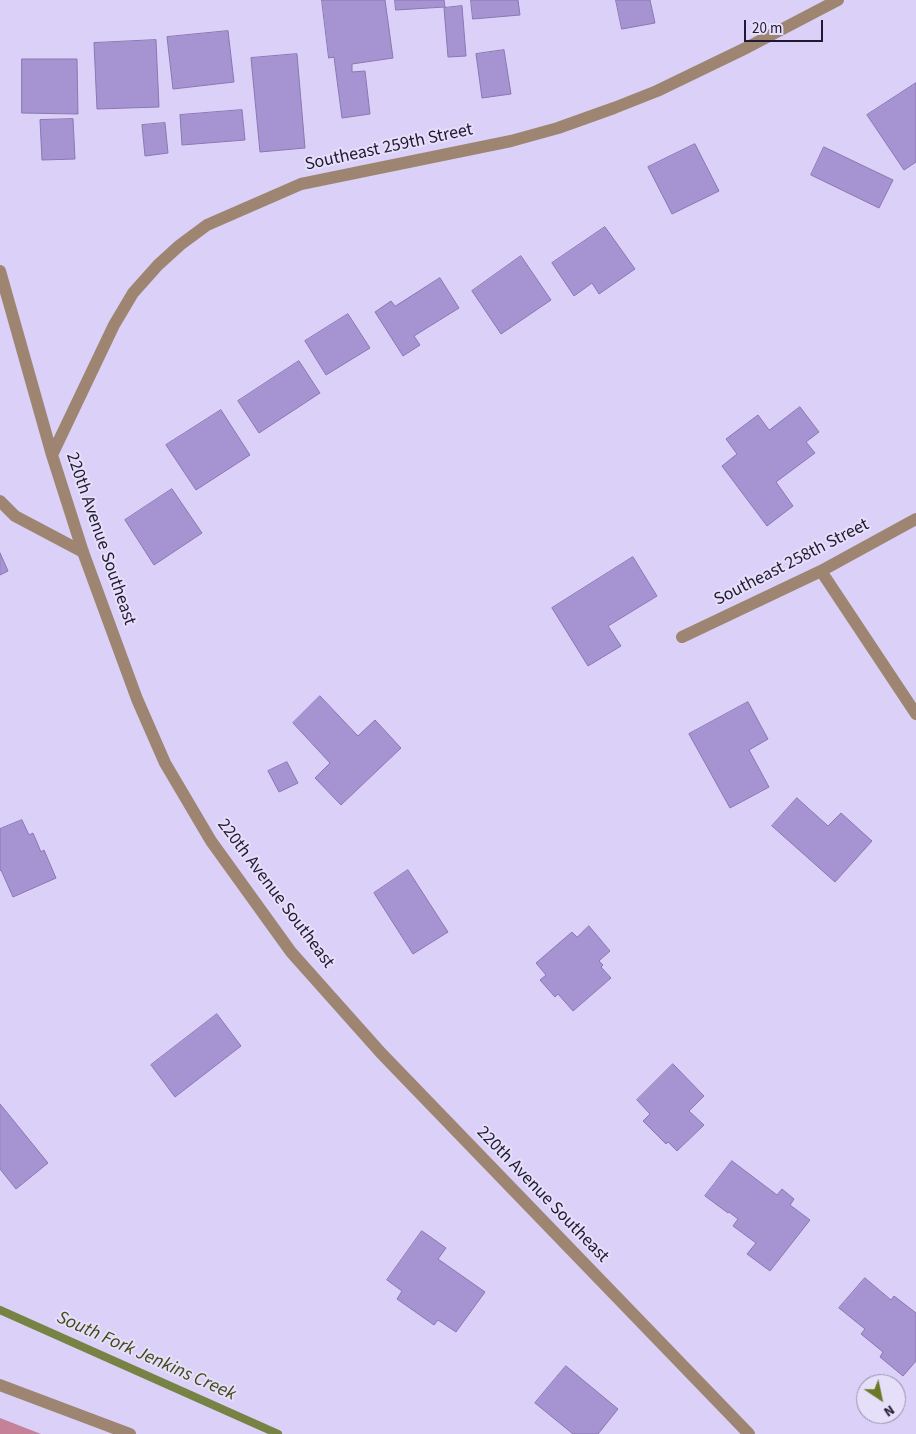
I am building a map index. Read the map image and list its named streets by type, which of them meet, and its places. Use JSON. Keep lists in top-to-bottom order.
{
  "streets": {
    "street": ["Southeast 259th Street", "220th Avenue Southeast", "Southeast 258th Street"]
  },
  "crossings": [
    ["Southeast 259th Street", "220th Avenue Southeast"]
  ],
  "water": ["South Fork Jenkins Creek"],
  "scale_bar": "20 m",
  "north": "bottom right"
}
